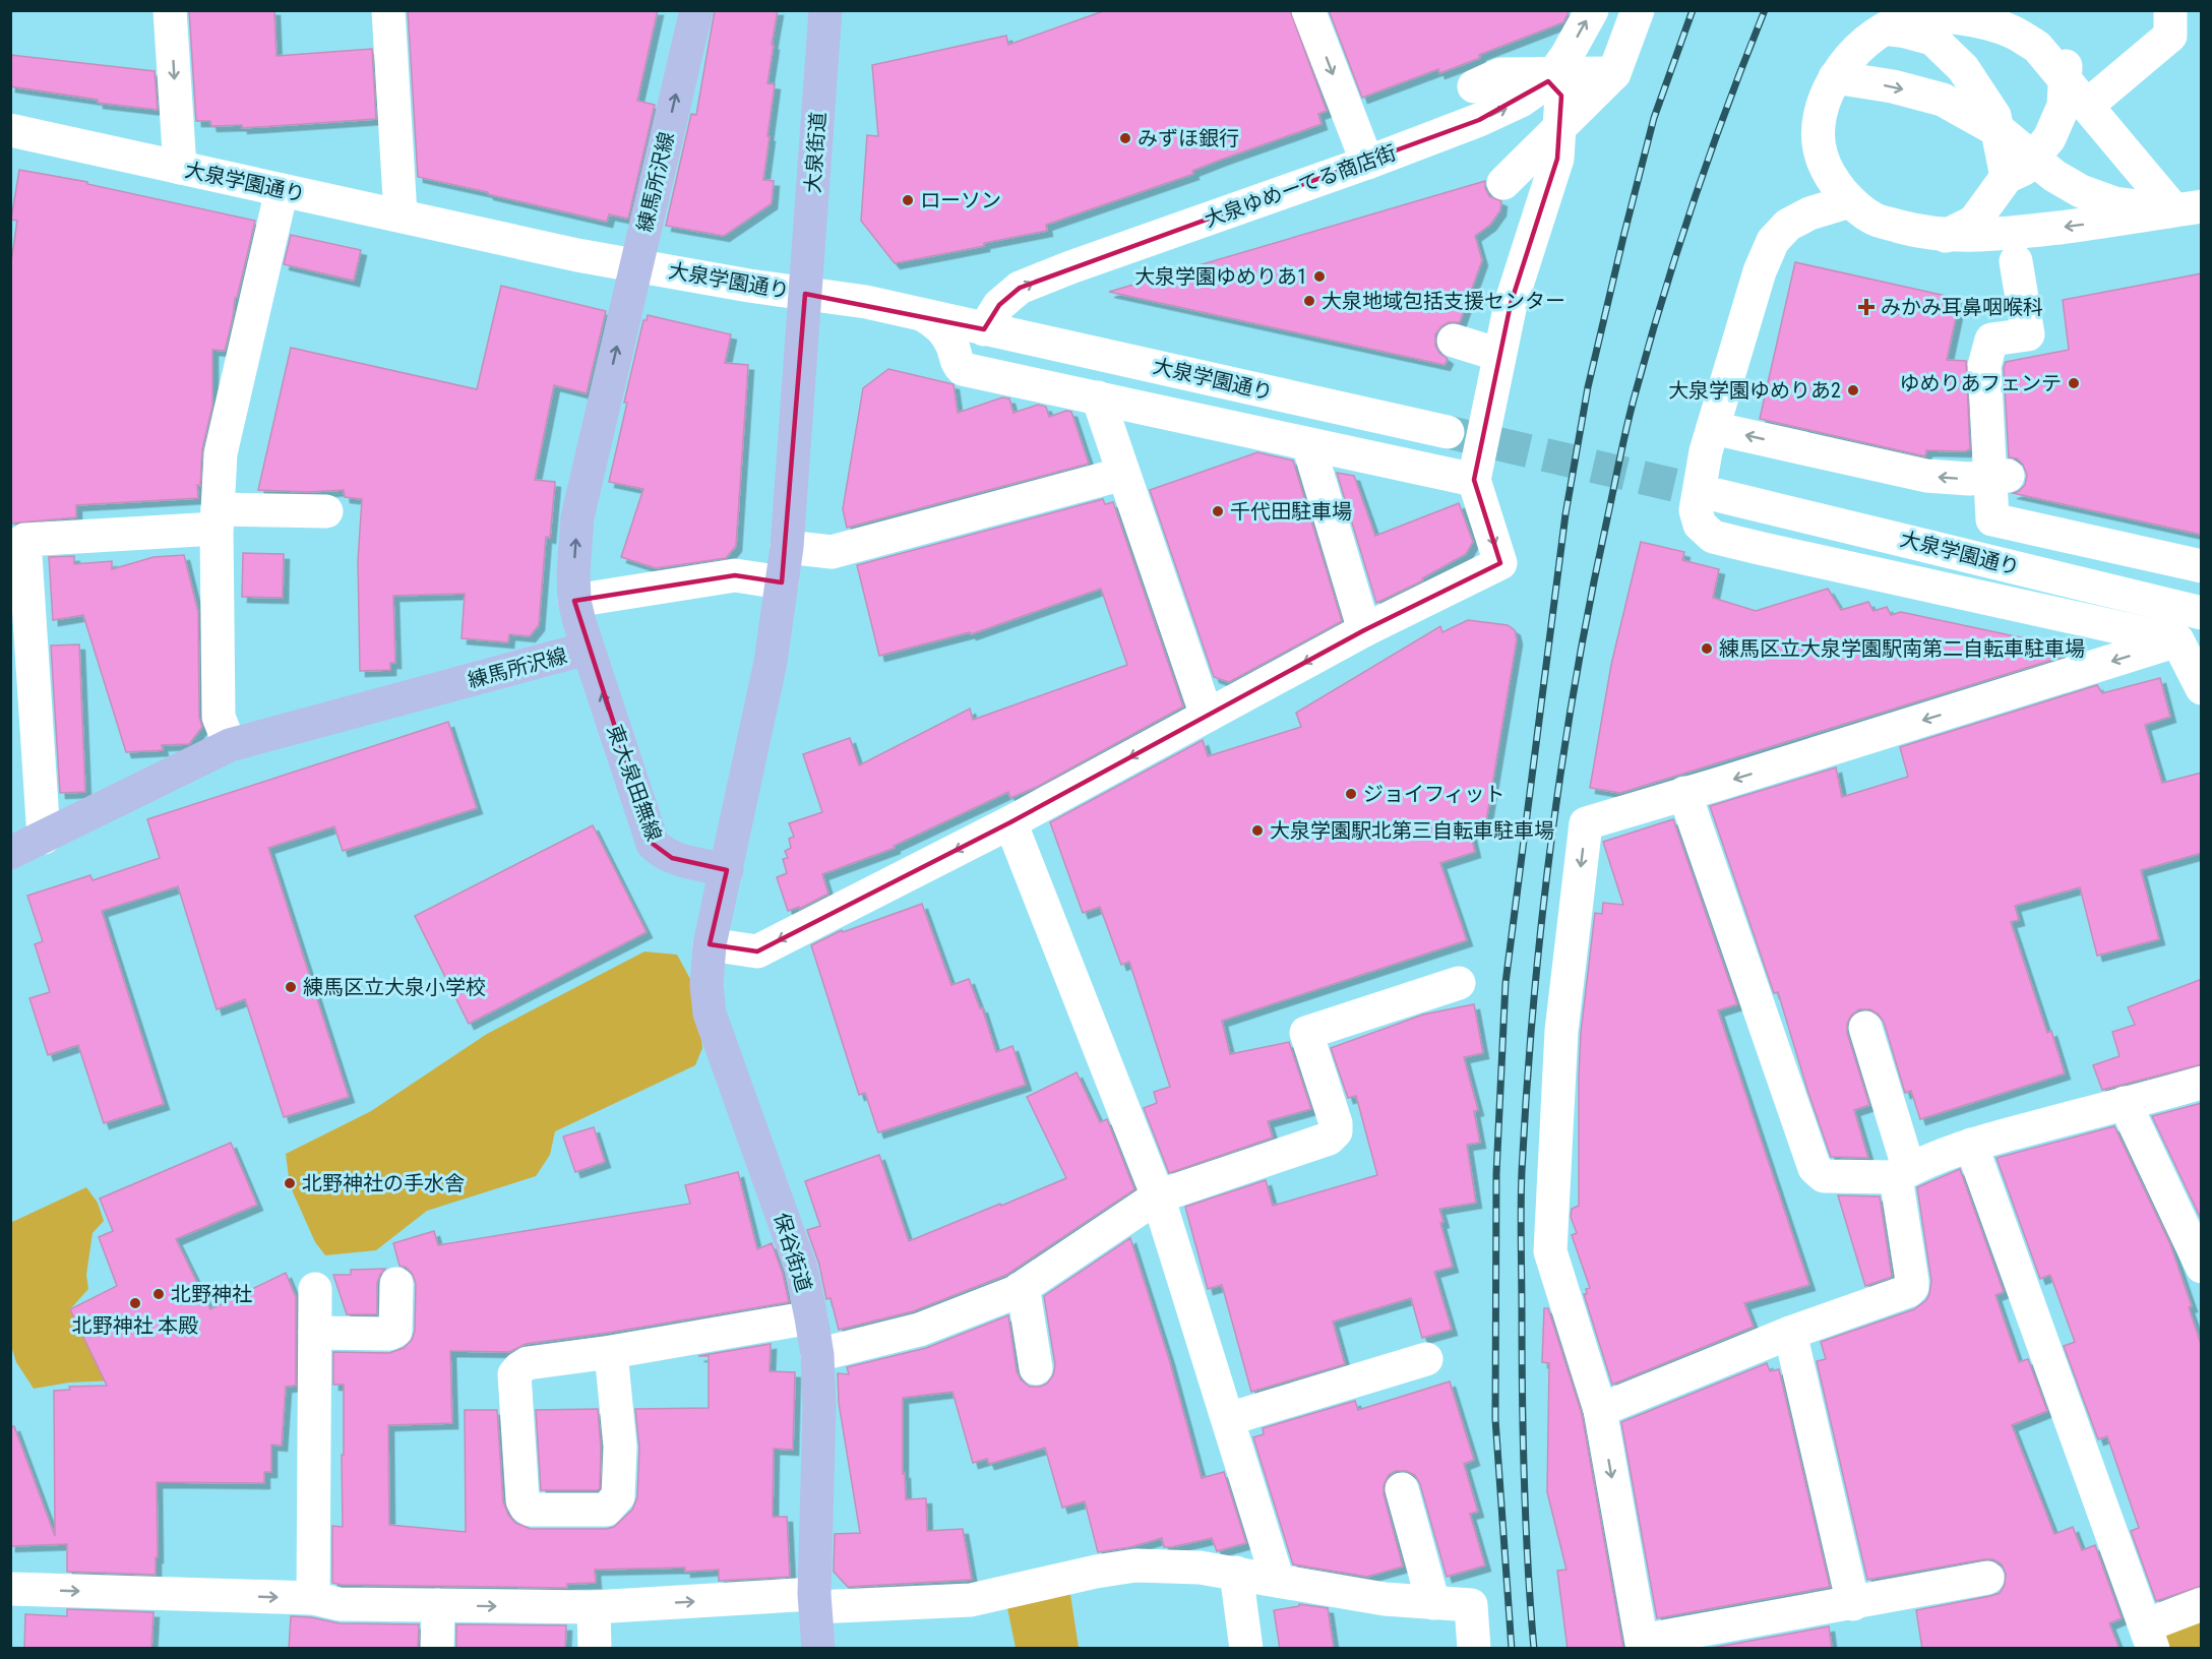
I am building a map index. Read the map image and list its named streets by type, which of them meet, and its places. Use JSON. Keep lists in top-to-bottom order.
{
  "streets": {
    "main road": [
      "大泉街道",
      "練馬所沢線",
      "東大泉田無線",
      "保谷街道"
    ],
    "street": ["大泉学園通り", "大泉ゆめーてる商店街"]
  },
  "crossings": [
    ["大泉街道", "大泉学園通り"],
    ["大泉学園通り", "練馬所沢線"],
    ["大泉学園通り", "大泉ゆめーてる商店街"],
    ["練馬所沢線", "東大泉田無線"],
    ["東大泉田無線", "保谷街道"]
  ],
  "one_way": ["東大泉田無線"],
  "places": {
    "other": [
      "みずほ銀行",
      "ローソン",
      "大泉学園ゆめりあ1",
      "大泉地域包括支援センター",
      "ゆめりあフェンテ",
      "大泉学園ゆめりあ2",
      "千代田駐車場",
      "練馬区立大泉学園駅南第二自転車駐車場",
      "ジョイフィット",
      "大泉学園駅北第三自転車駐車場",
      "練馬区立大泉小学校",
      "北野神社の手水舎",
      "北野神社",
      "北野神社 本殿"
    ],
    "health": ["みかみ耳鼻咽喉科"]
  }
}
